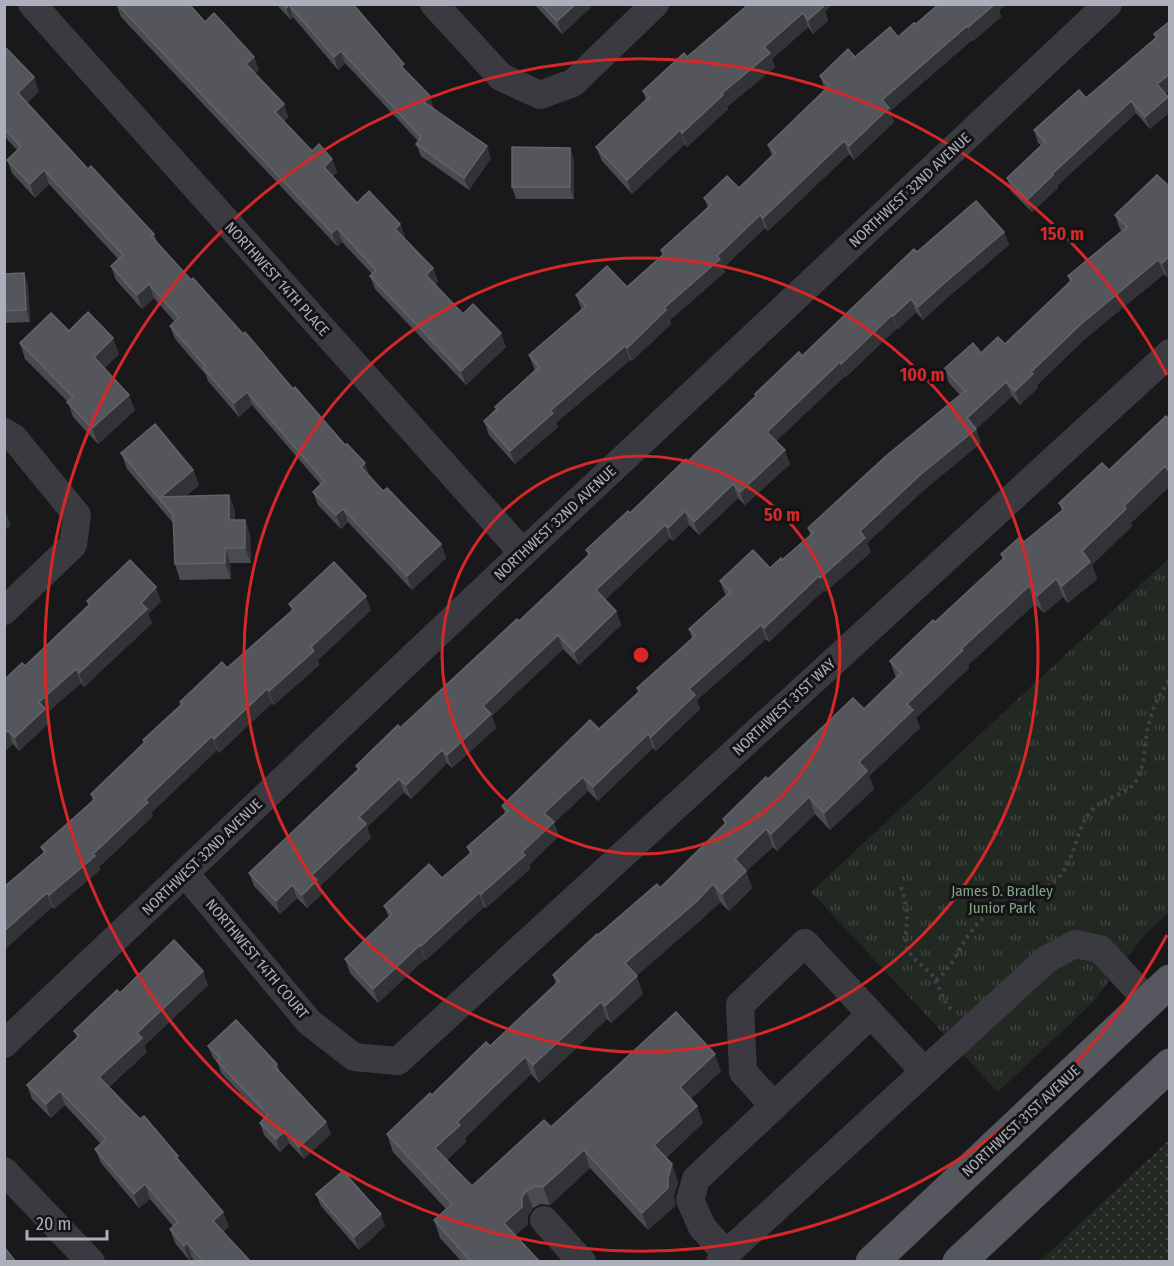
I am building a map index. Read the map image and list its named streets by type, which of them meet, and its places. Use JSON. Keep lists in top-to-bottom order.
{
  "streets": {
    "main road": ["NORTHWEST 31ST AVENUE"],
    "street": [
      "NORTHWEST 32ND AVENUE",
      "NORTHWEST 14TH PLACE",
      "NORTHWEST 31ST WAY",
      "NORTHWEST 14TH COURT"
    ]
  },
  "crossings": [
    ["NORTHWEST 32ND AVENUE", "NORTHWEST 14TH PLACE"],
    ["NORTHWEST 32ND AVENUE", "NORTHWEST 14TH COURT"],
    ["NORTHWEST 31ST WAY", "NORTHWEST 14TH COURT"]
  ],
  "parks": ["James D. Bradley Junior Park"],
  "scale_bar": "20 m",
  "rings": ["150 m", "100 m", "50 m"]
}
